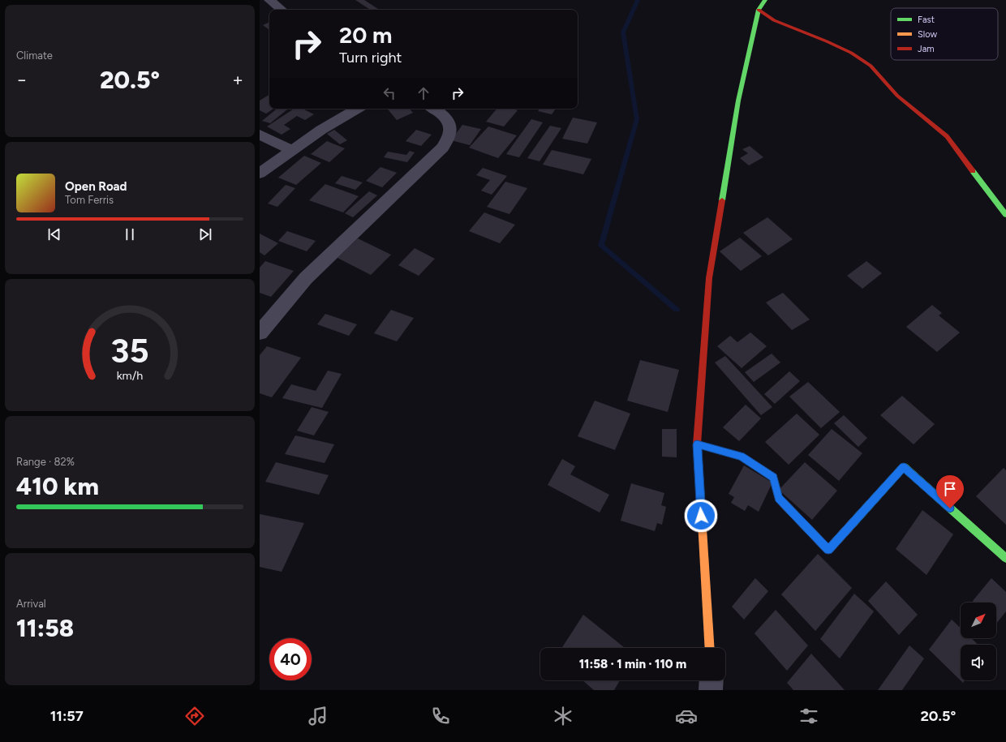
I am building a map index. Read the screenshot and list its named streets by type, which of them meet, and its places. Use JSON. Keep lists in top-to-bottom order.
{
  "legend": ["Fast", "Slow", "Jam"],
  "north": "top right",
  "page": {
    "tile": [
      "Climate",
      ["Range · 82%", "410 km"],
      ["Arrival", "11:58"]
    ],
    "turn": ["20 m", "Turn right"],
    "heat": ["−", "20.5°", "+"],
    "song": ["Open Road", "Tom Ferris"],
    "limit": "40",
    "trip": "11:58 · 1 min · 110 m",
    "tabs": ["11:57", "20.5°"],
    "gauge": ["35", "km/h"]
  }
}
